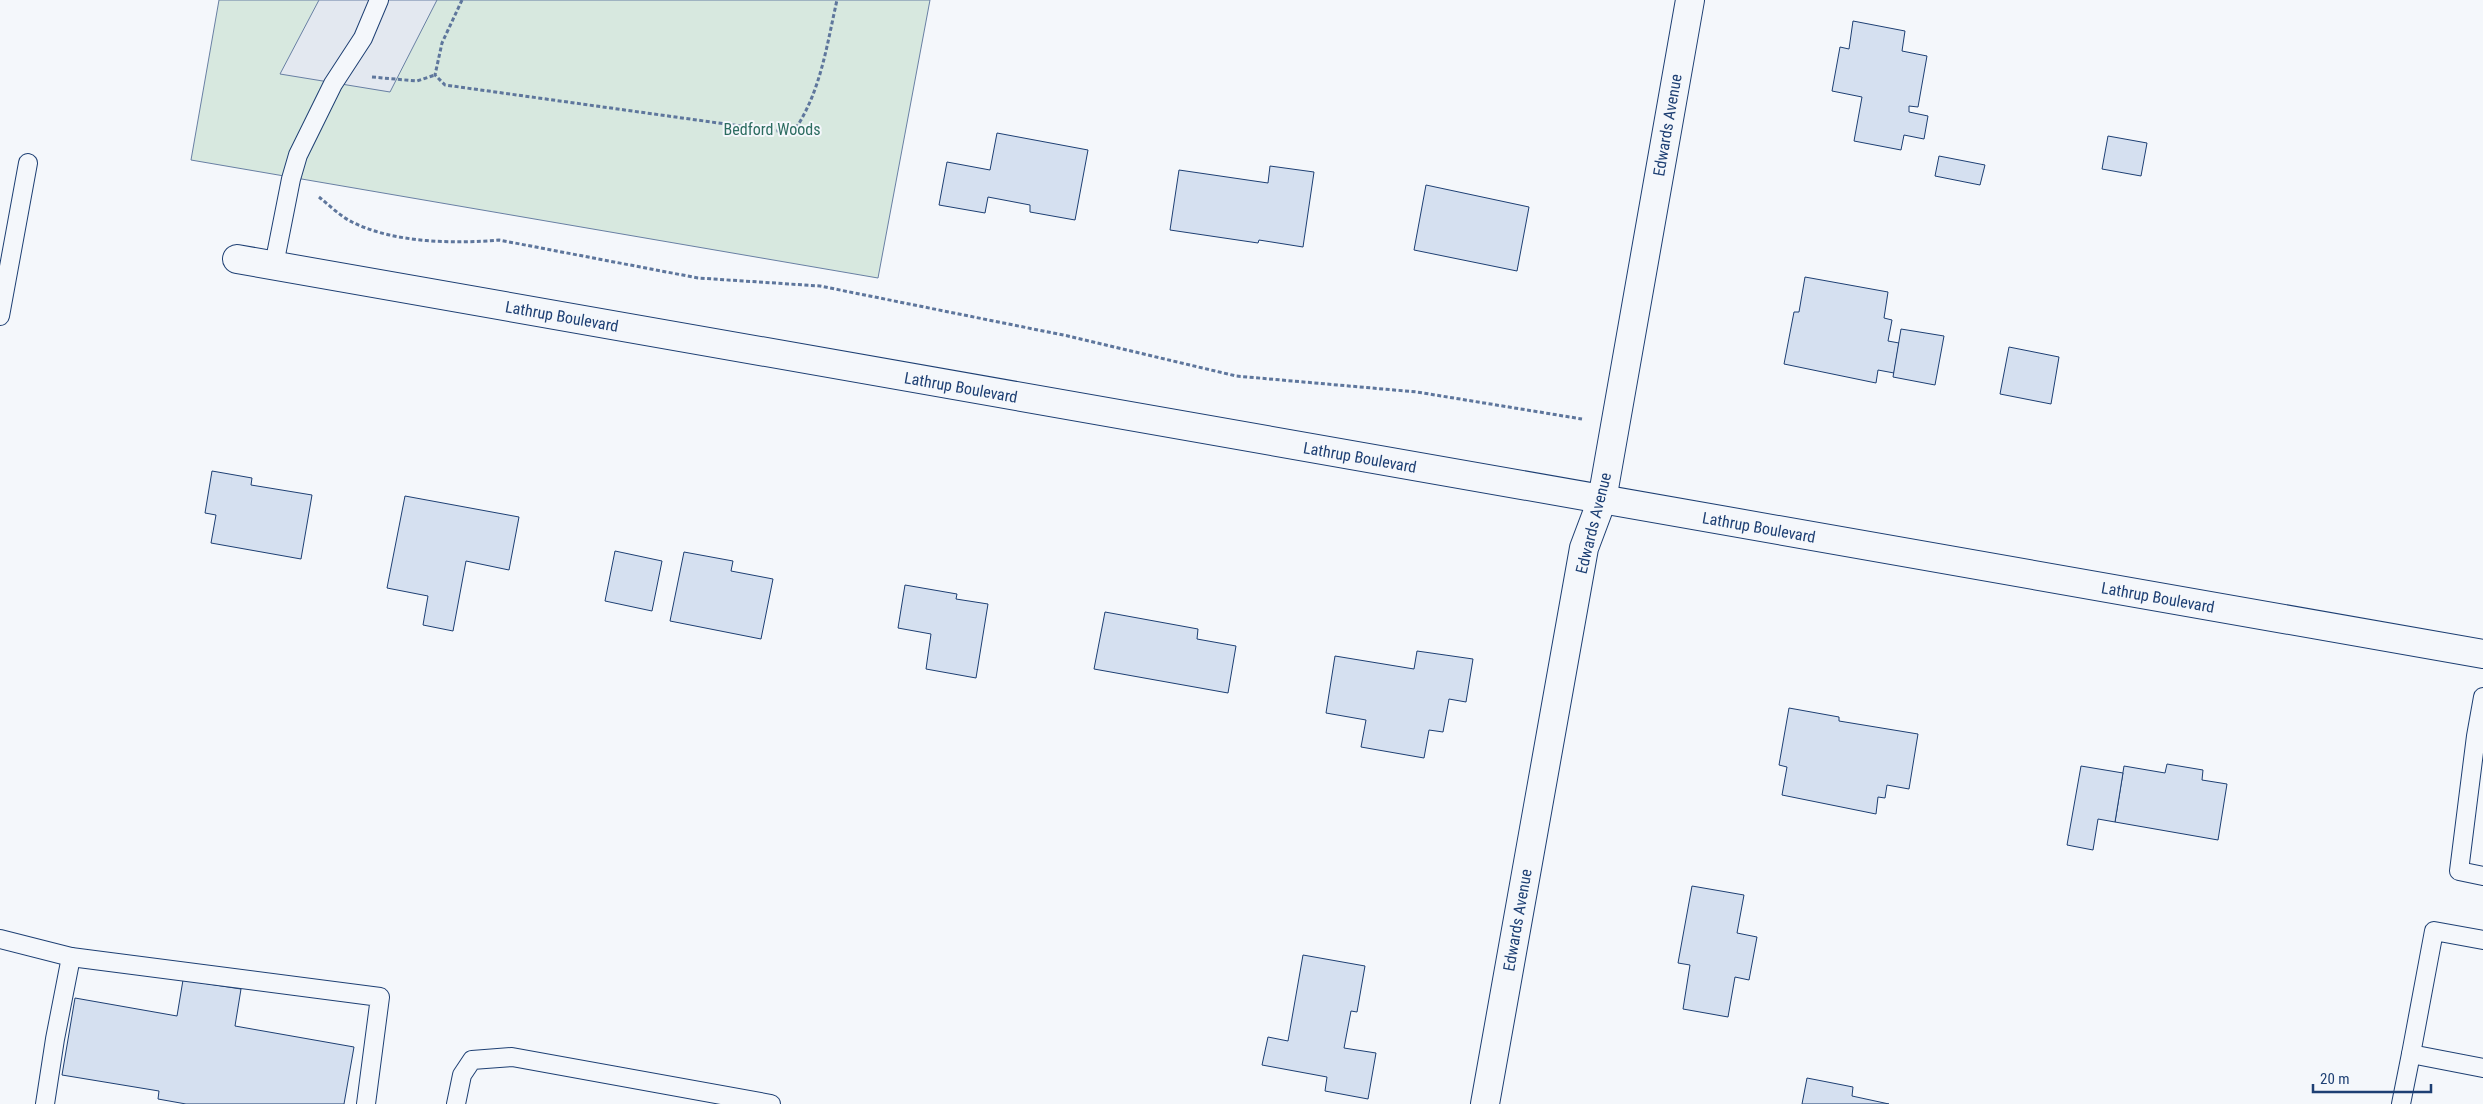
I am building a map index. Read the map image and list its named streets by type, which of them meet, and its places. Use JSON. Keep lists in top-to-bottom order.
{
  "streets": {
    "street": ["Edwards Avenue", "Lathrup Boulevard"]
  },
  "crossings": [
    ["Edwards Avenue", "Lathrup Boulevard"]
  ],
  "parks": ["Bedford Woods"],
  "scale_bar": "20 m"
}
